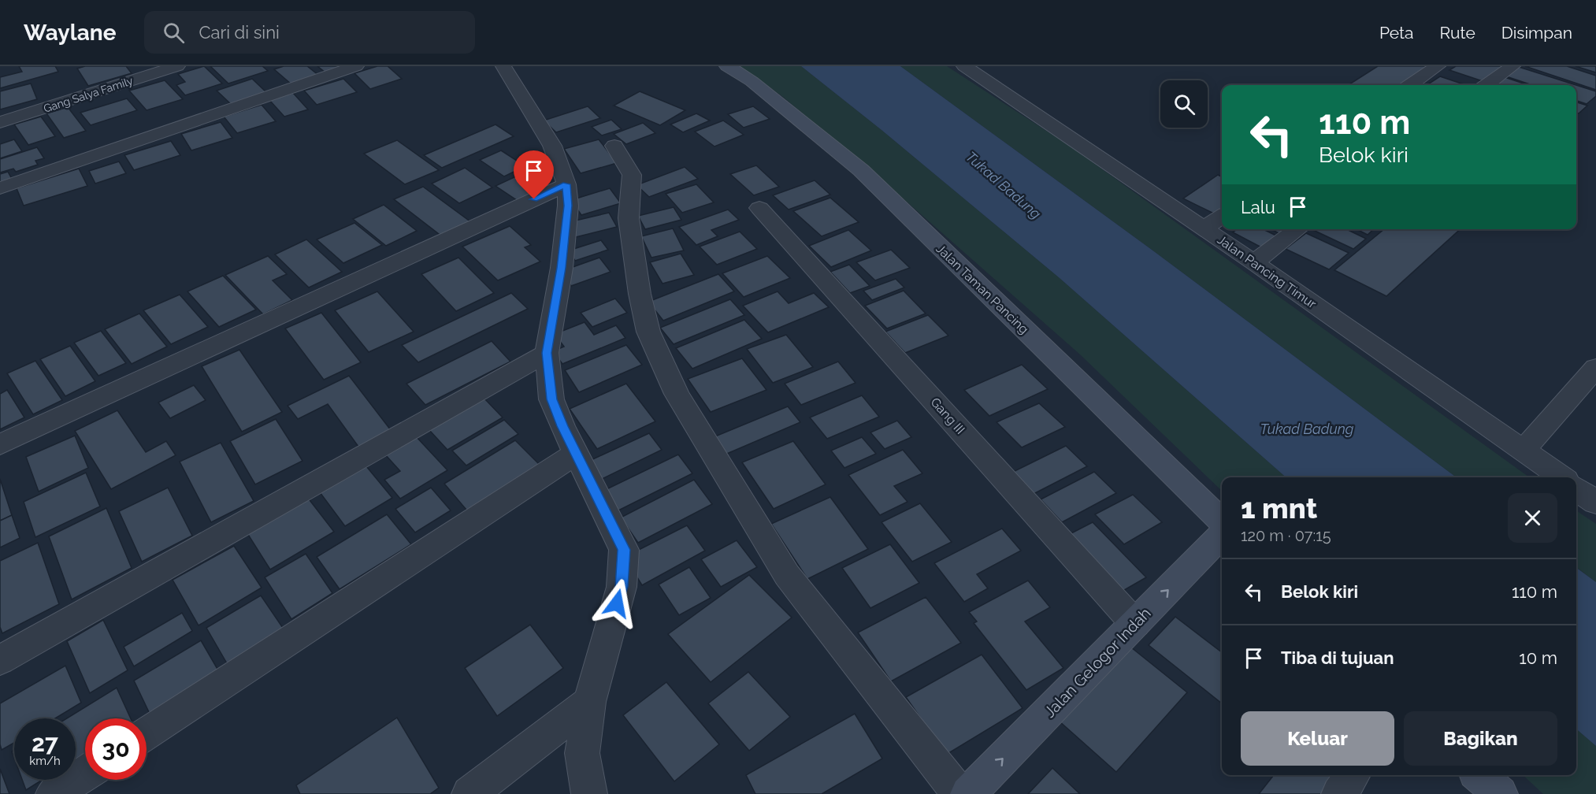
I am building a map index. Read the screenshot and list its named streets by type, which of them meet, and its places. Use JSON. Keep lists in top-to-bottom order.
{
  "streets": {
    "street": [
      "Gang Salya Family",
      "Jalan Pancing Timur",
      "Jalan Taman Pancing",
      "Gang III",
      "Jalan Gelogor Indah"
    ]
  },
  "crossings": [
    ["Gang III", "Jalan Gelogor Indah"]
  ],
  "one_way": ["Jalan Gelogor Indah"],
  "water": ["Tukad Badung"],
  "page": {
    "header": "Waylane",
    "search": "Cari di sini",
    "nav": ["Peta", "Rute", "Disimpan"],
    "turn": ["110 m", "Belok kiri"],
    "then": "Lalu",
    "heading": ["1 mnt", "120 m · 07:15"],
    "list": [
      {
        "name": "Belok kiri",
        "value": "110 m"
      },
      {
        "name": "Tiba di tujuan",
        "value": "10 m"
      }
    ],
    "buttons": ["Keluar", "Bagikan"],
    "speed": "27 km/h",
    "limit": "30"
  }
}
